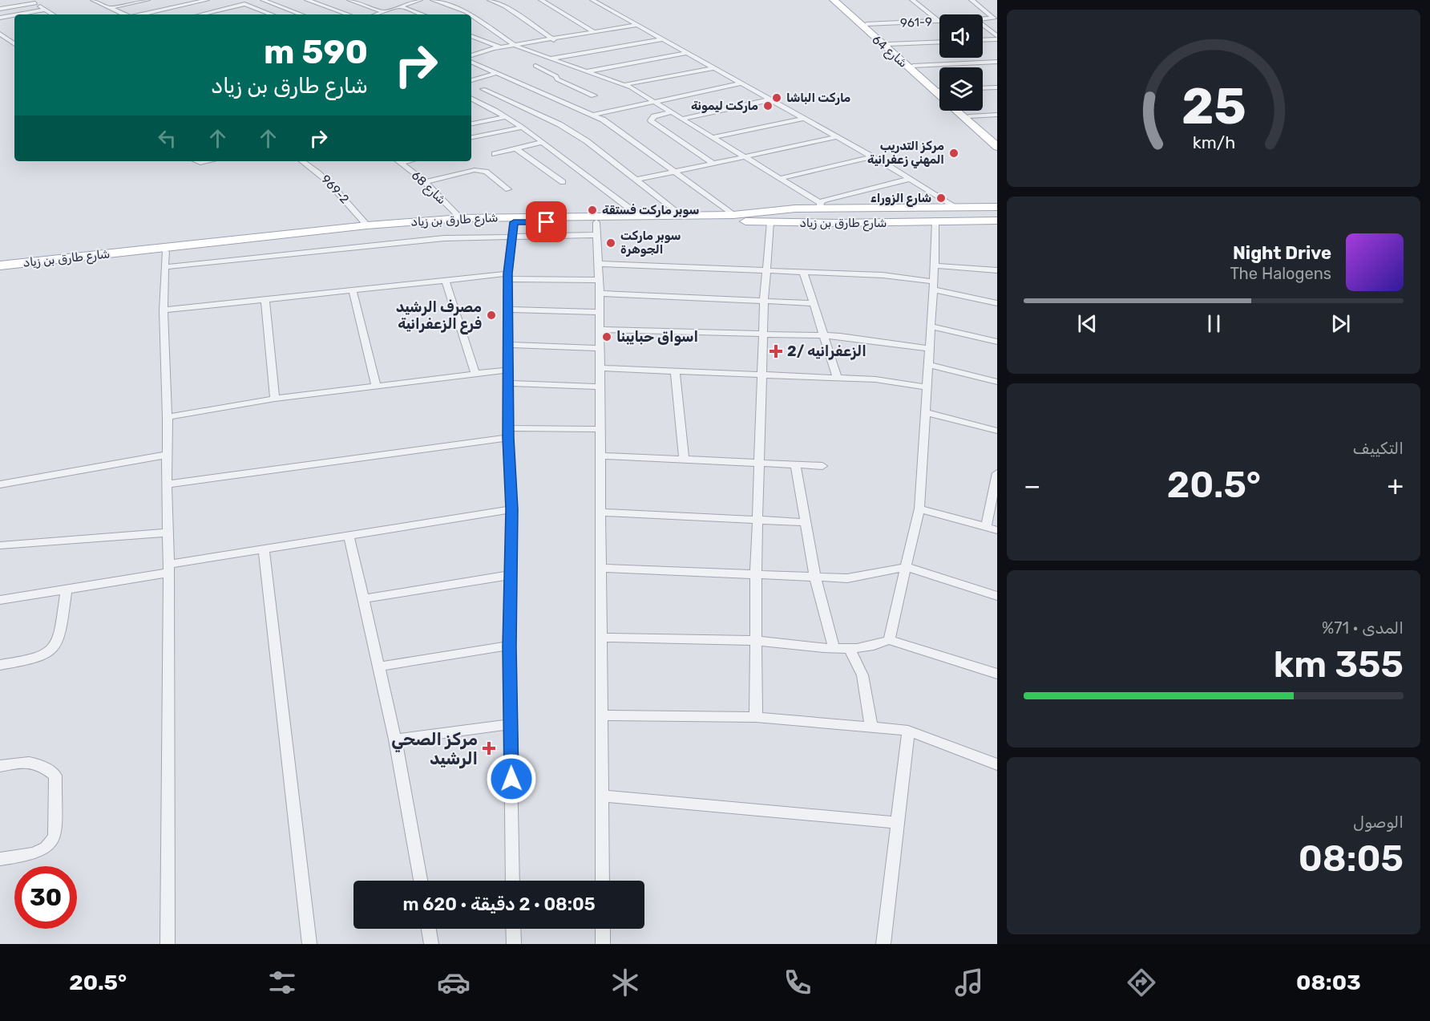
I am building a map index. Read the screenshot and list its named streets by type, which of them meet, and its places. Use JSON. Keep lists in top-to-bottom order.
{
  "streets": {
    "main road": ["شارع 64", "شارع طارق بن زياد"],
    "street": ["961-9", "شارع 68", "969-2"]
  },
  "crossings": [
    ["961-9", "شارع 64"],
    ["شارع 68", "شارع طارق بن زياد"],
    ["969-2", "شارع طارق بن زياد"]
  ],
  "places": {
    "other": [
      "ماركت الباشا",
      "ماركت ليمونة",
      "مركز التدريب المهني زعفرانية",
      "شارع الزوراء",
      "سوبر ماركت فستقة",
      "سوبر ماركت الجوهرة",
      "مصرف الرشيد فرع الزعفرانية",
      "اسواق حبايبنا"
    ],
    "health": ["الزعفرانيه /2", "مركز الصحي الرشيد"]
  },
  "page": {
    "turn": ["590 m", "شارع طارق بن زياد"],
    "song": ["Night Drive", "The Halogens"],
    "tile": [
      "التكييف",
      ["المدى · 71%", "355 km"],
      ["الوصول", "08:05"]
    ],
    "heat": ["−", "20.5°", "+"],
    "limit": "30",
    "trip": "08:05 · 2 دقيقة · 620 m",
    "tabs": ["08:03", "20.5°"],
    "gauge": ["25", "km/h"]
  }
}
